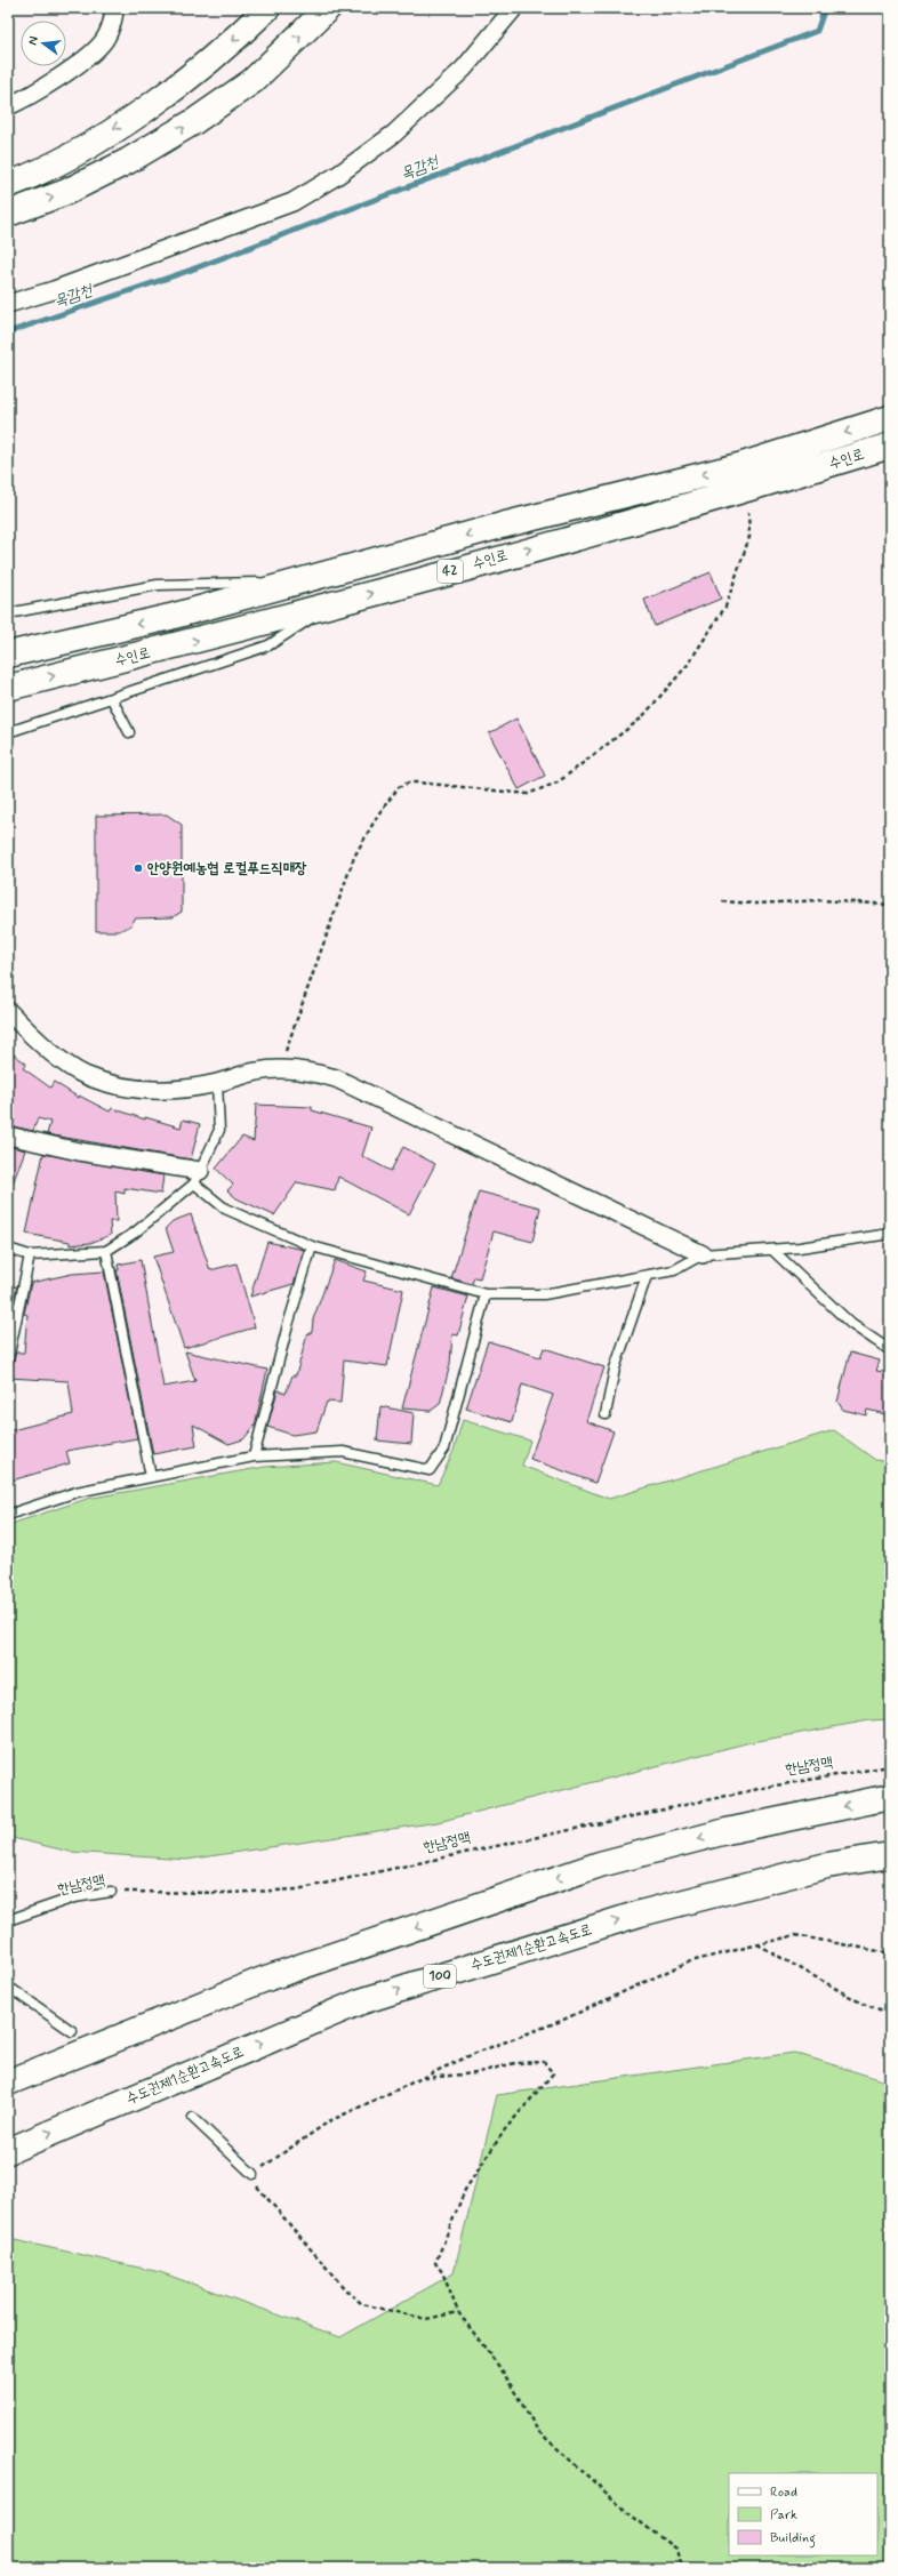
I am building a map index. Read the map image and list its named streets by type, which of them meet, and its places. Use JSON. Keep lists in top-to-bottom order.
{
  "streets": {
    "main road": [
      "수인로",
      "42",
      "수도권제1순환고속도로",
      "100"
    ],
    "lane": ["한남정맥"]
  },
  "water": ["목감천"],
  "places": ["안양원예농협 로컬푸드직매장"],
  "legend": ["Road", "Park", "Building"],
  "north": "left"
}
